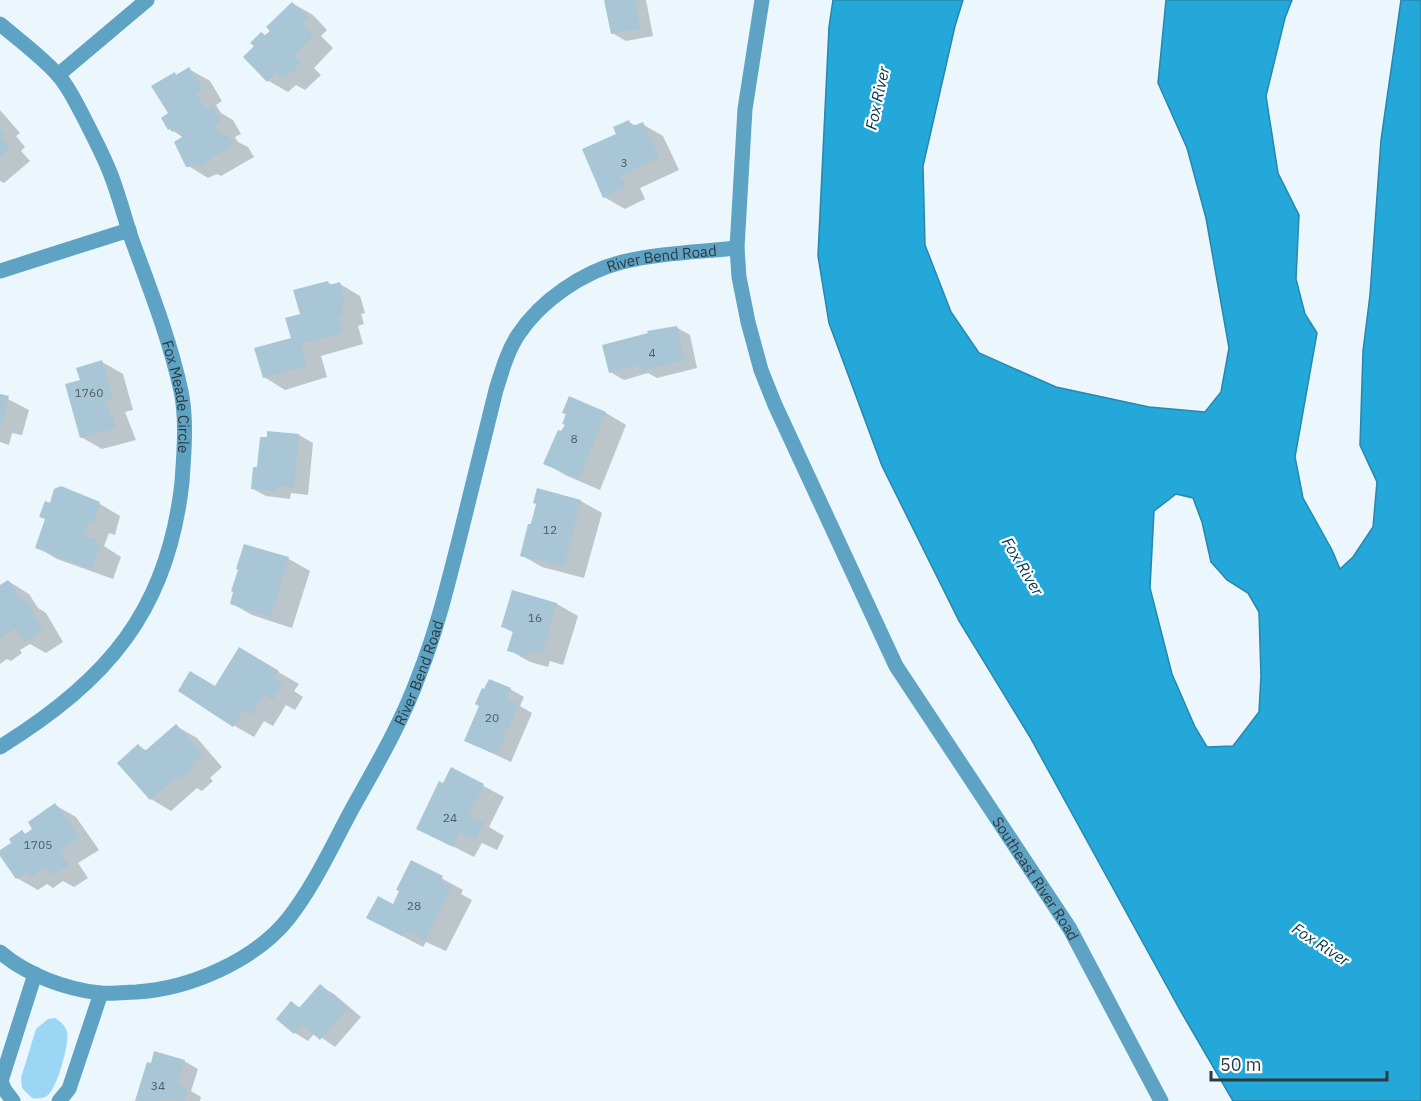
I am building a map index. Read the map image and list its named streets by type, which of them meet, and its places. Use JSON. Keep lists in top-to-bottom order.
{
  "streets": {
    "street": ["River Bend Road", "Fox Meade Circle", "Southeast River Road"]
  },
  "crossings": [
    ["River Bend Road", "Southeast River Road"]
  ],
  "water": ["Fox River"],
  "house_numbers": [
    "3",
    "4",
    "1760",
    "8",
    "12",
    "16",
    "20",
    "24",
    "1705",
    "28",
    "34"
  ],
  "scale_bar": "50 m"
}
